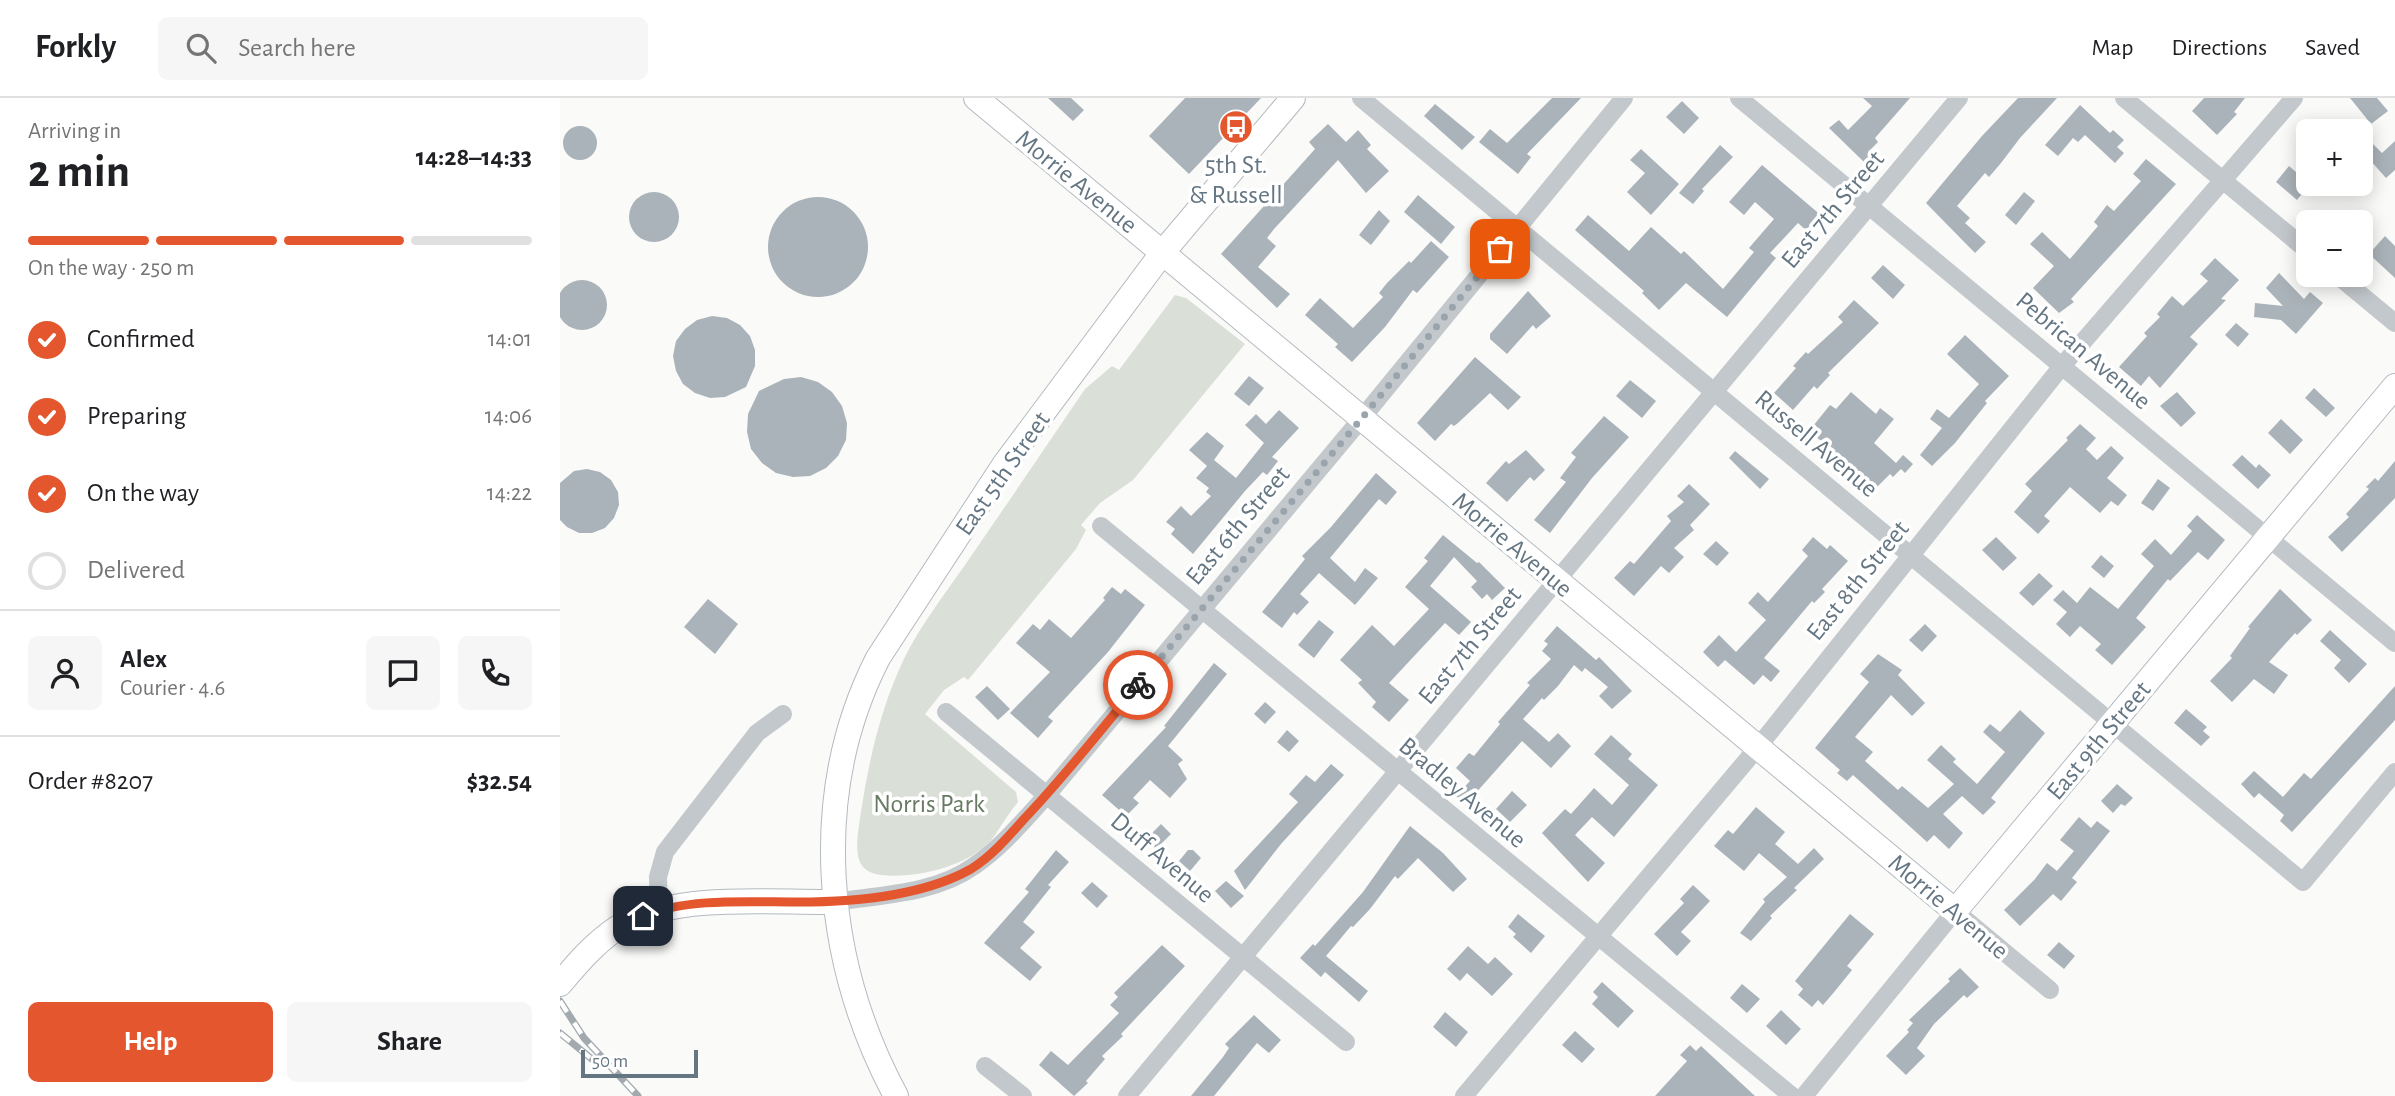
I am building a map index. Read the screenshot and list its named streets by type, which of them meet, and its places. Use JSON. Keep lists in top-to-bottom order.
{
  "streets": {
    "street": [
      "Morrie Avenue",
      "East 7th Street",
      "Pebrican Avenue",
      "Russell Avenue",
      "East 5th Street",
      "East 6th Street",
      "East 8th Street",
      "East 9th Street",
      "Bradley Avenue",
      "Duff Avenue"
    ]
  },
  "crossings": [
    ["Morrie Avenue", "East 7th Street"],
    ["Morrie Avenue", "East 5th Street"],
    ["Morrie Avenue", "East 6th Street"],
    ["Morrie Avenue", "East 8th Street"],
    ["Morrie Avenue", "East 9th Street"],
    ["East 7th Street", "Pebrican Avenue"],
    ["East 7th Street", "Russell Avenue"],
    ["East 7th Street", "Bradley Avenue"],
    ["East 7th Street", "Duff Avenue"],
    ["Pebrican Avenue", "East 8th Street"],
    ["Pebrican Avenue", "East 9th Street"],
    ["Russell Avenue", "East 6th Street"],
    ["Russell Avenue", "East 8th Street"],
    ["Russell Avenue", "East 9th Street"],
    ["East 5th Street", "East 6th Street"],
    ["East 6th Street", "Bradley Avenue"],
    ["East 6th Street", "Duff Avenue"],
    ["East 8th Street", "Bradley Avenue"]
  ],
  "parks": ["Norris Park"],
  "places": {
    "bus stop": ["5th St. & Russell"]
  },
  "scale_bar": "50 m",
  "page": {
    "header": "Forkly",
    "search": "Search here",
    "nav": ["Map", "Directions", "Saved"],
    "heading": ["2 min", "Arriving in", "14:28–14:33"],
    "panel": [
      "Alex",
      "Courier · 4.6",
      "Order #8207",
      "$32.54"
    ],
    "map_buttons": ["+", "−"],
    "bar": "On the way · 250 m",
    "list": [
      ["Confirmed", "14:01"],
      ["Preparing", "14:06"],
      ["On the way", "14:22"],
      "Delivered"
    ],
    "buttons": ["Help", "Share"],
    "scale": "50 m"
  }
}
